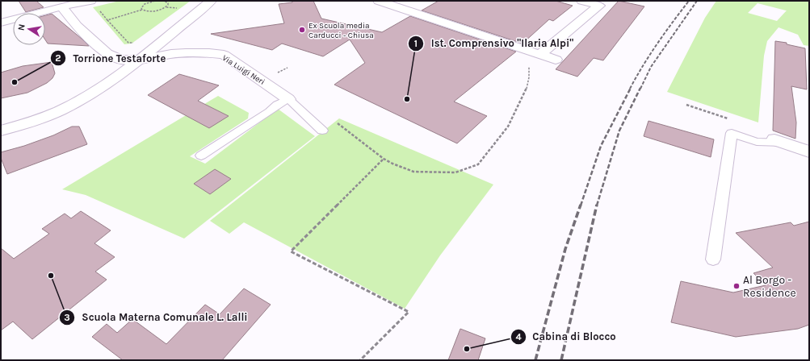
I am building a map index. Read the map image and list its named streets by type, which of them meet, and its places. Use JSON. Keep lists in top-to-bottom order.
{
  "streets": {
    "street": ["Via Luigi Neri"]
  },
  "places": [
    "Ex Scuola media Carducci - Chiusa",
    "Torrione Testaforte",
    "Ist. Comprensivo \"Ilaria Alpi\"",
    "Scuola Materna Comunale L. Lalli",
    "Al Borgo - Residence",
    "Cabina di Blocco"
  ],
  "north": "left"
}
